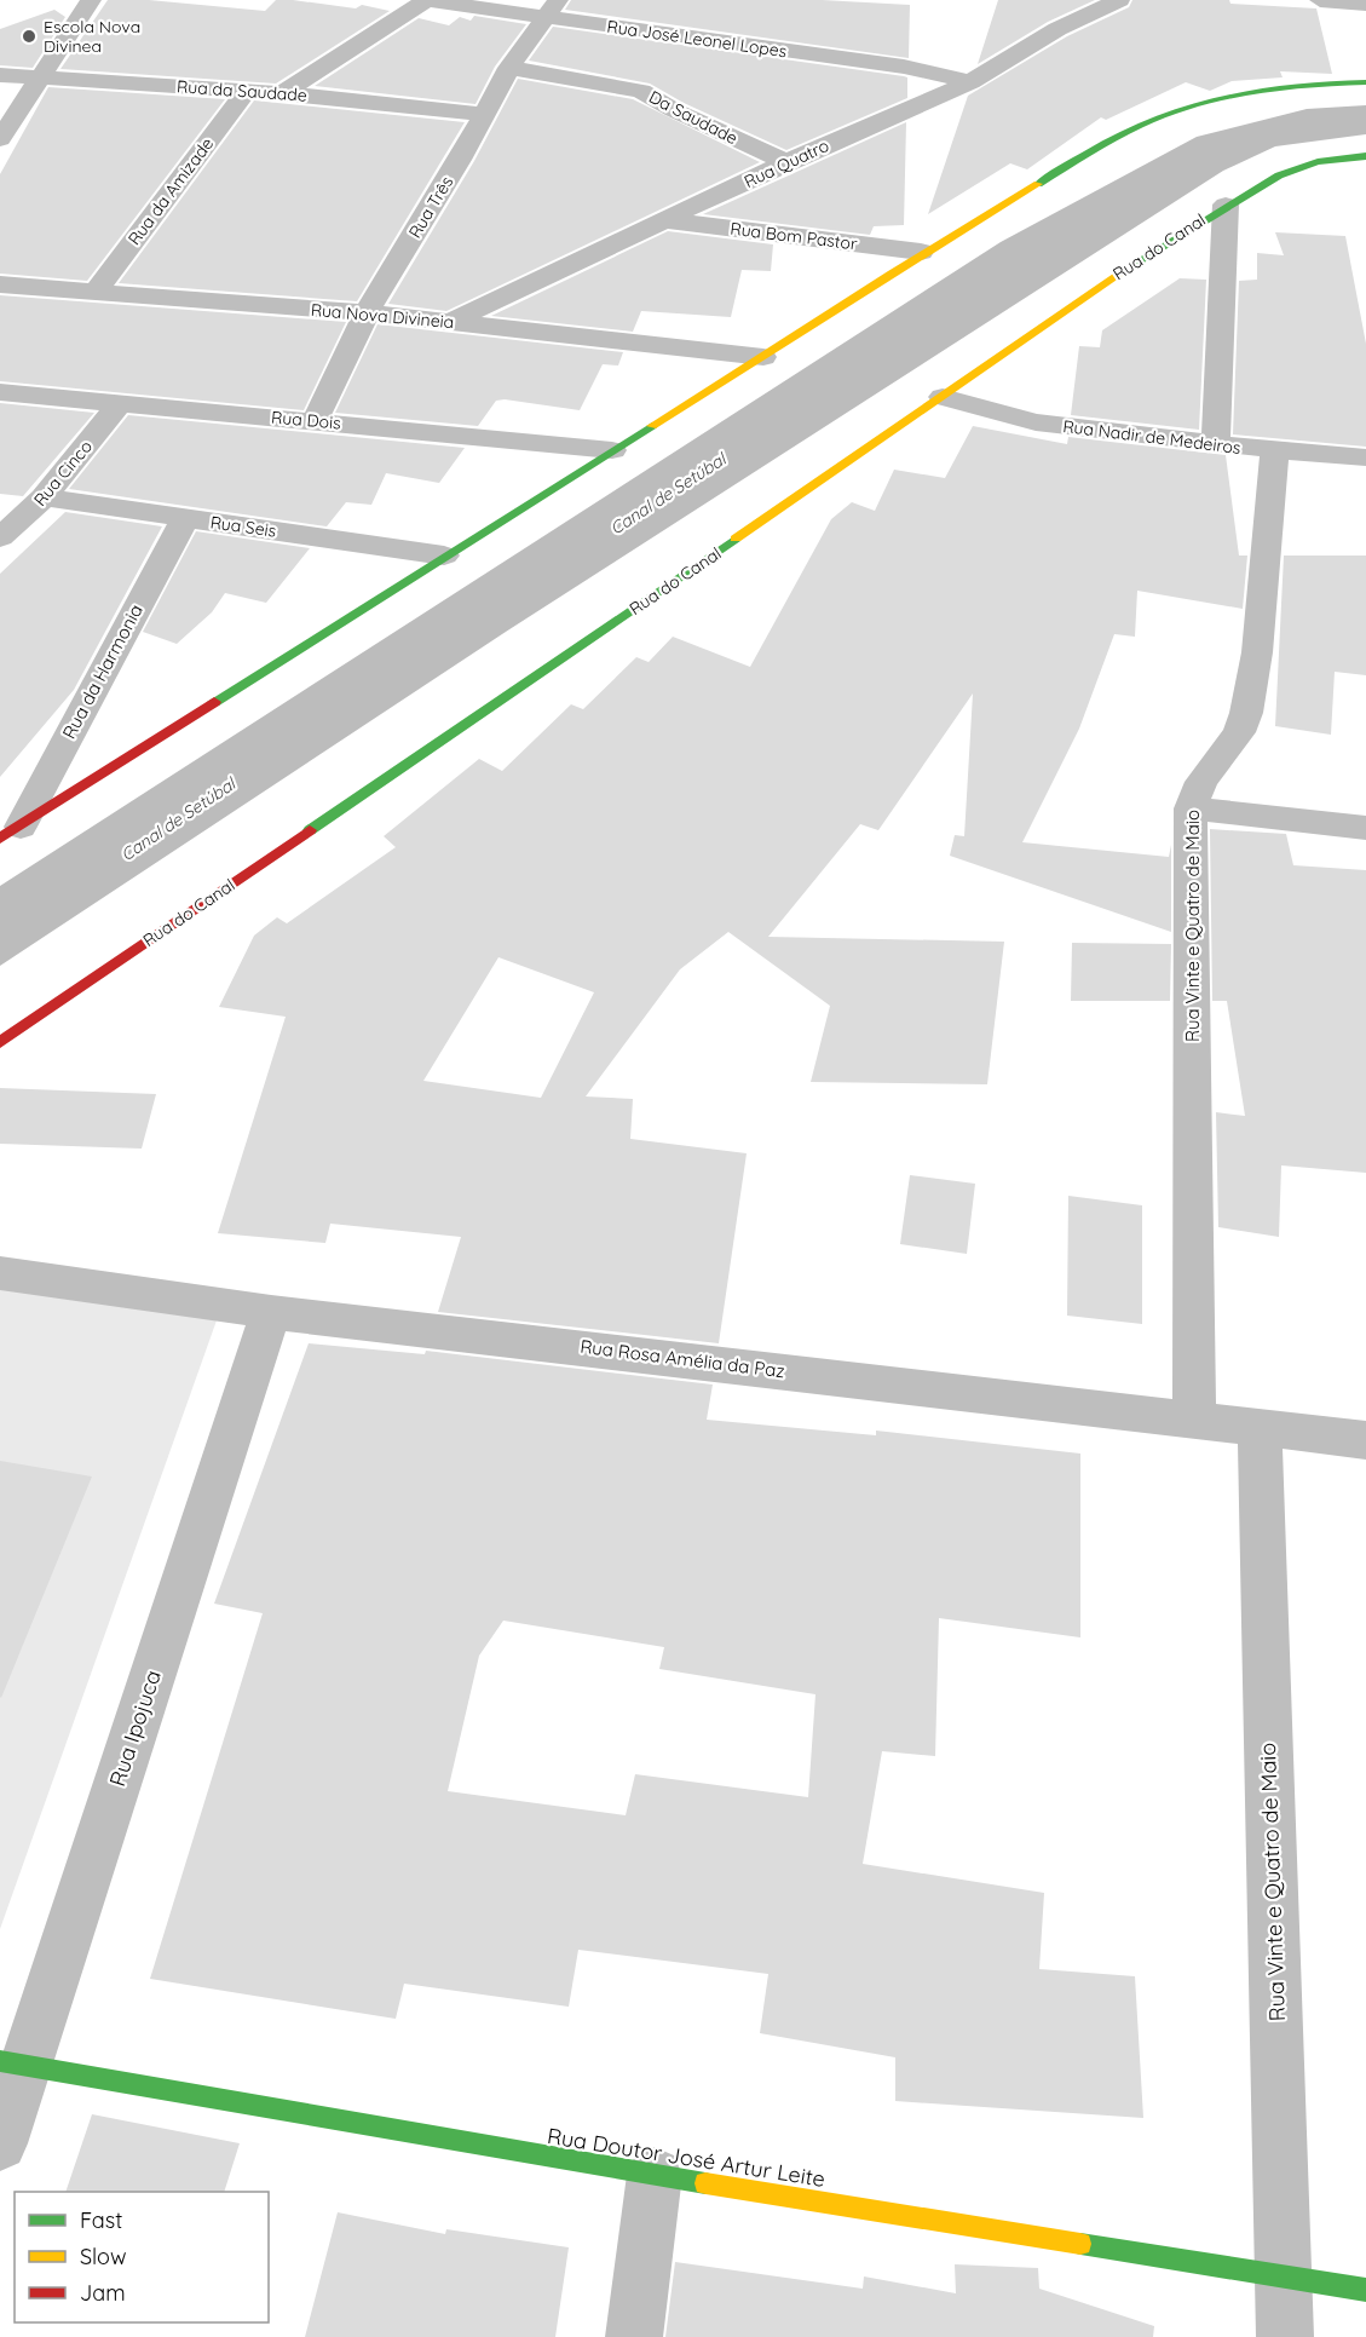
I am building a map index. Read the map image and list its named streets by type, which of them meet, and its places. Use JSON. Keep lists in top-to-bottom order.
{
  "streets": {
    "street": [
      "Rua José Leonel Lopes",
      "Rua da Saudade",
      "Da Saudade",
      "Rua Quatro",
      "Rua da Amizade",
      "Rua Três",
      "Rua Bom Pastor",
      "Rua do Canal",
      "Rua Nova Divineia",
      "Rua Dois",
      "Rua Nadir de Medeiros",
      "Rua Cinco",
      "Rua Seis",
      "Rua da Harmonia",
      "Rua Vinte e Quatro de Maio",
      "Rua Rosa Amélia da Paz",
      "Rua Ipojuca",
      "Rua Doutor José Artur Leite"
    ]
  },
  "crossings": [
    ["Rua José Leonel Lopes", "Rua Quatro"],
    ["Rua José Leonel Lopes", "Rua Três"],
    ["Rua da Saudade", "Rua da Amizade"],
    ["Rua da Saudade", "Rua Três"],
    ["Da Saudade", "Rua Quatro"],
    ["Da Saudade", "Rua Três"],
    ["Rua Quatro", "Rua Bom Pastor"],
    ["Rua Quatro", "Rua Nova Divineia"],
    ["Rua da Amizade", "Rua Nova Divineia"],
    ["Rua Três", "Rua Nova Divineia"],
    ["Rua Três", "Rua Dois"],
    ["Rua do Canal", "Rua Nadir de Medeiros"],
    ["Rua Dois", "Rua Cinco"],
    ["Rua Nadir de Medeiros", "Rua Vinte e Quatro de Maio"],
    ["Rua Cinco", "Rua Seis"],
    ["Rua Seis", "Rua da Harmonia"],
    ["Rua Vinte e Quatro de Maio", "Rua Rosa Amélia da Paz"],
    ["Rua Vinte e Quatro de Maio", "Rua Doutor José Artur Leite"],
    ["Rua Rosa Amélia da Paz", "Rua Ipojuca"],
    ["Rua Ipojuca", "Rua Doutor José Artur Leite"]
  ],
  "water": ["Canal de Setúbal"],
  "places": ["Escola Nova Divinea"],
  "legend": ["Fast", "Slow", "Jam"]
}
